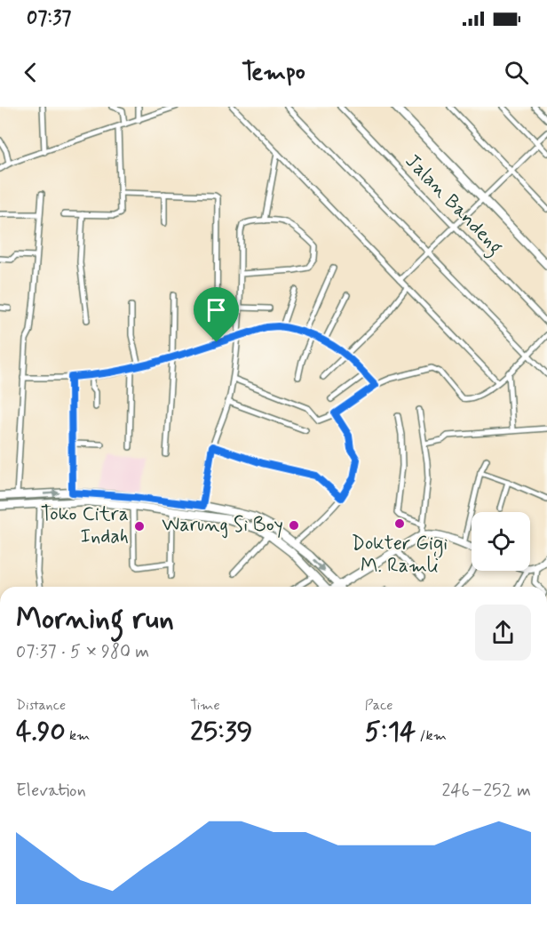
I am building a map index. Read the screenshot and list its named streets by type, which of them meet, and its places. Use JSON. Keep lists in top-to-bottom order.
{
  "streets": {
    "street": ["Jalan Bandeng"]
  },
  "places": ["Dokter Gigi M. Ramli", "Warung Si Boy", "Toko Citra Indah"],
  "page": {
    "status": "07:37",
    "header": "Tempo",
    "heading": ["Morning run", "07:37 · 5 × 980 m"],
    "stats": [
      ["Distance", "4.90 km"],
      ["Time", "25:39"],
      ["Pace", "5:14 /km"]
    ],
    "chart": ["Elevation", "246–252 m"]
  }
}
